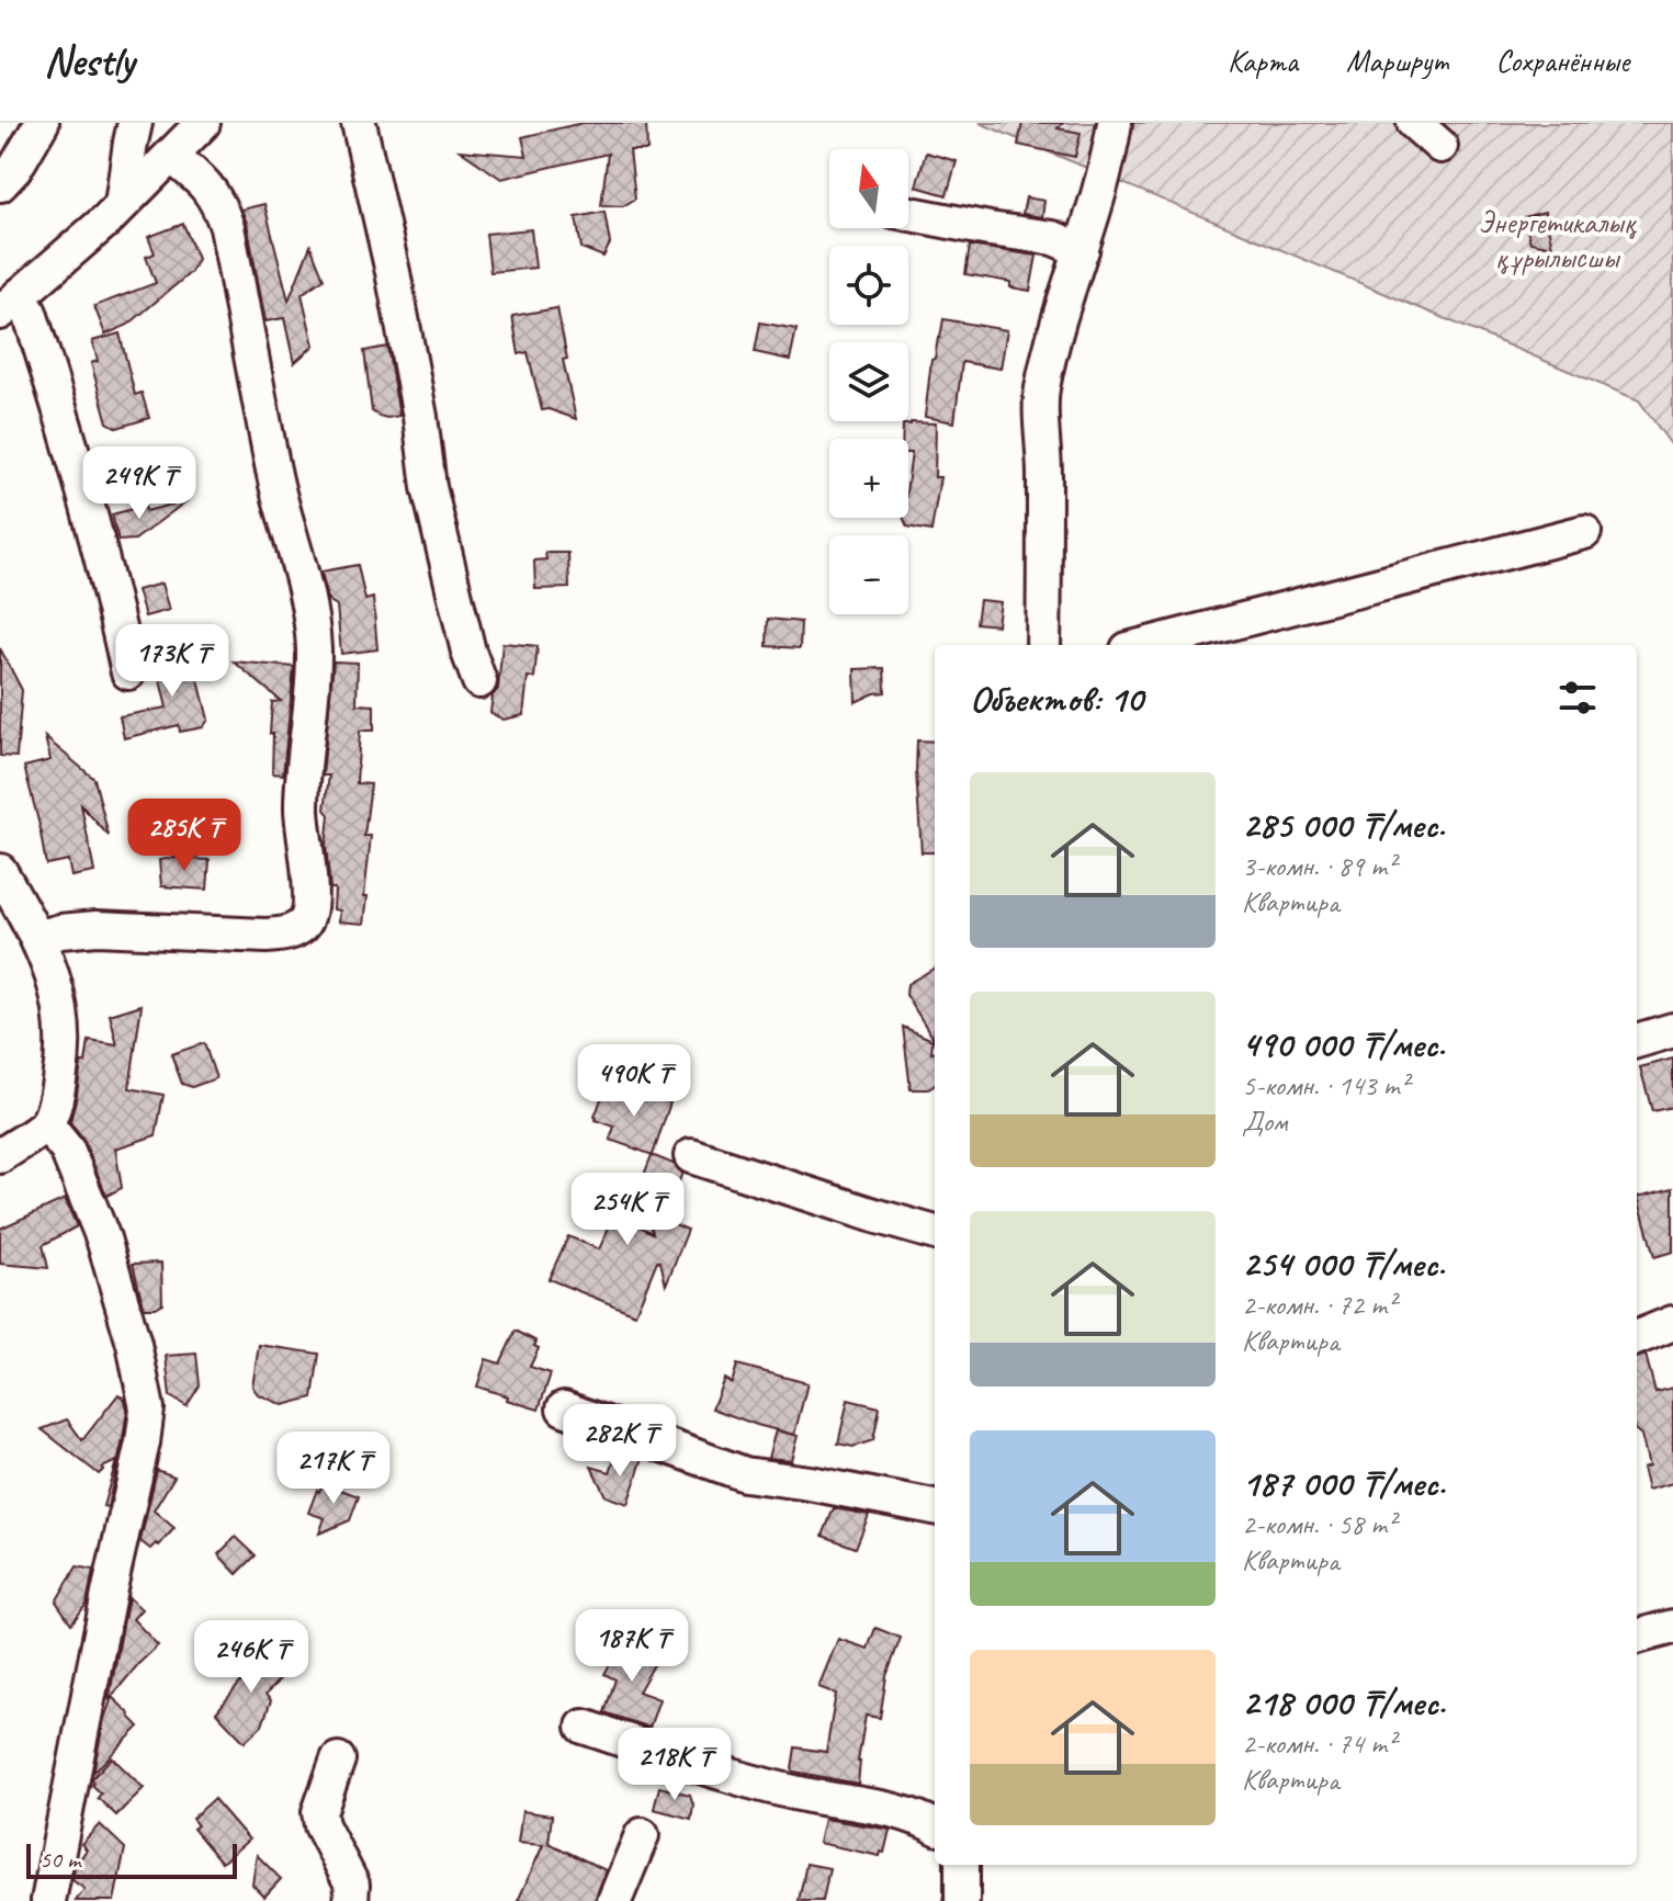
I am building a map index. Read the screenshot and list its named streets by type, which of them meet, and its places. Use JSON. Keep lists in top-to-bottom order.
{
  "parks": ["Энергетикалық құрылысшы"],
  "scale_bar": "50 m",
  "north": "top",
  "page": {
    "header": "Nestly",
    "nav": ["Карта", "Маршрут", "Сохранённые"],
    "map_buttons": ["+", "−"],
    "price": [
      "249K ₸",
      "173K ₸",
      "285K ₸",
      "490K ₸",
      "254K ₸",
      "282K ₸",
      "217K ₸",
      "187K ₸",
      "246K ₸",
      "218K ₸"
    ],
    "heading": "Объектов: 10",
    "list": [
      {
        "name": "285 000 ₸/мес.",
        "note": "3-комн. · 89 m² · Квартира"
      },
      {
        "name": "490 000 ₸/мес.",
        "note": "5-комн. · 143 m² · Дом"
      },
      {
        "name": "254 000 ₸/мес.",
        "note": "2-комн. · 72 m² · Квартира"
      },
      {
        "name": "187 000 ₸/мес.",
        "note": "2-комн. · 58 m² · Квартира"
      },
      {
        "name": "218 000 ₸/мес.",
        "note": "2-комн. · 74 m² · Квартира"
      }
    ],
    "scale": "50 m"
  }
}
